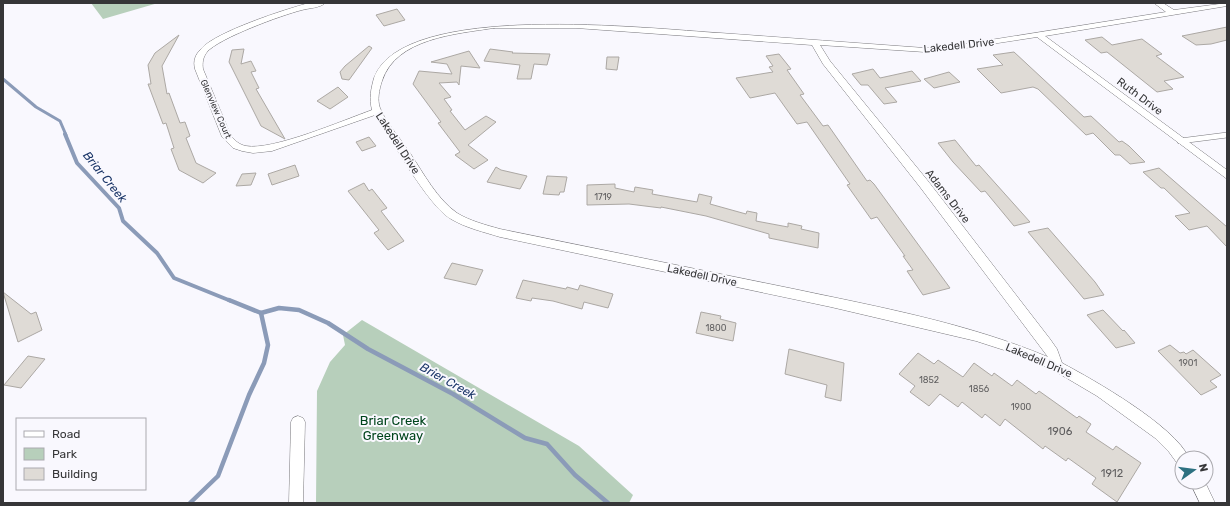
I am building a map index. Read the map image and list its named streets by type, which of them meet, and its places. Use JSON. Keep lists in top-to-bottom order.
{
  "streets": {
    "street": [
      "Lakedell Drive",
      "Ruth Drive",
      "Glenview Court",
      "Adams Drive"
    ]
  },
  "crossings": [
    ["Lakedell Drive", "Ruth Drive"],
    ["Lakedell Drive", "Glenview Court"],
    ["Lakedell Drive", "Adams Drive"]
  ],
  "water": ["Briar Creek", "Brier Creek"],
  "parks": ["Briar Creek Greenway"],
  "house_numbers": [
    "1719",
    "1800",
    "1901",
    "1852",
    "1856",
    "1900",
    "1906",
    "1912"
  ],
  "legend": ["Road", "Park", "Building"],
  "north": "right"
}
